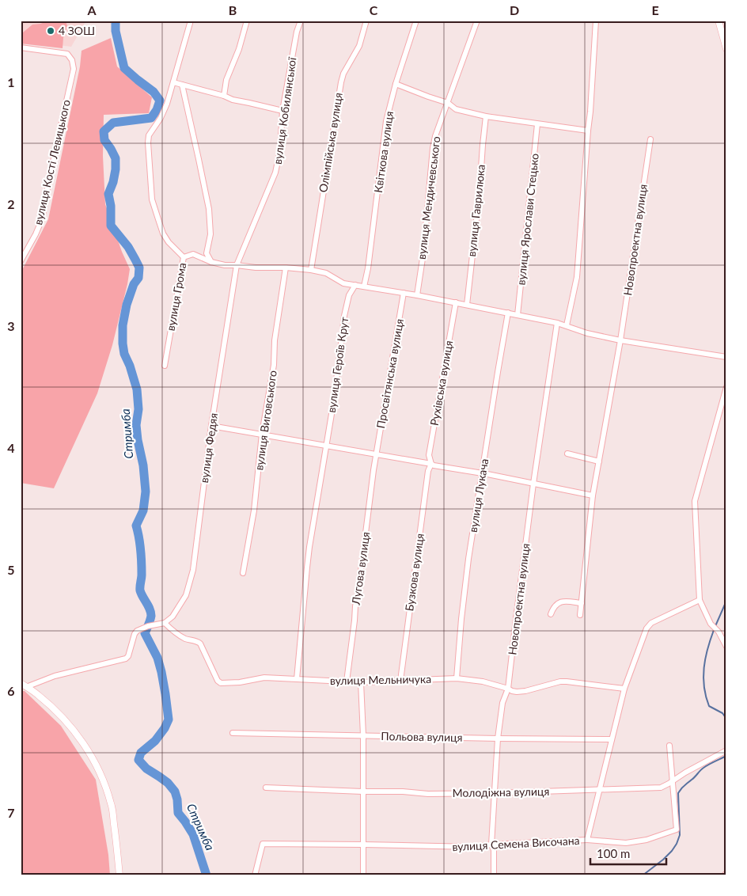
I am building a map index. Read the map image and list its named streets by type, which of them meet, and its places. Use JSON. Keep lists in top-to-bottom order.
{
  "streets": {
    "street": [
      "вулиця Кобилянської",
      "Олімпійська вулиця",
      "Квіткова вулиця",
      "вулиця Кості Левицького",
      "вулиця Мендичевського",
      "вулиця Гаврилюка",
      "вулиця Ярослави Стецько",
      "Новопроектна вулиця",
      "вулиця Грома",
      "вулиця Героїв Крут",
      "Просвітянська вулиця",
      "Рухівська вулиця",
      "вулиця Виговського",
      "вулиця Федяя",
      "вулиця Лукача",
      "Лугова вулиця",
      "Бузкова вулиця",
      "вулиця Мельничука",
      "Польова вулиця",
      "Молодіжна вулиця",
      "вулиця Семена Височана"
    ]
  },
  "crossings": [
    ["вулиця Кобилянської", "вулиця Грома"],
    ["вулиця Кобилянської", "вулиця Федяя"],
    ["Олімпійська вулиця", "вулиця Грома"],
    ["Квіткова вулиця", "вулиця Грома"],
    ["вулиця Мендичевського", "вулиця Грома"],
    ["вулиця Гаврилюка", "вулиця Грома"],
    ["вулиця Ярослави Стецько", "вулиця Грома"],
    ["Новопроектна вулиця", "вулиця Грома"],
    ["Новопроектна вулиця", "вулиця Мельничука"],
    ["Новопроектна вулиця", "Польова вулиця"],
    ["Новопроектна вулиця", "Молодіжна вулиця"],
    ["Новопроектна вулиця", "вулиця Семена Височана"],
    ["вулиця Грома", "вулиця Героїв Крут"],
    ["вулиця Грома", "Просвітянська вулиця"],
    ["вулиця Грома", "Рухівська вулиця"],
    ["вулиця Грома", "вулиця Виговського"],
    ["вулиця Грома", "вулиця Федяя"],
    ["вулиця Грома", "вулиця Лукача"],
    ["вулиця Героїв Крут", "вулиця Мельничука"],
    ["Просвітянська вулиця", "Лугова вулиця"],
    ["Рухівська вулиця", "Бузкова вулиця"],
    ["вулиця Федяя", "вулиця Мельничука"],
    ["вулиця Лукача", "вулиця Мельничука"],
    ["Лугова вулиця", "вулиця Мельничука"],
    ["Бузкова вулиця", "вулиця Мельничука"],
    ["вулиця Мельничука", "вулиця Семена Височана"],
    ["Польова вулиця", "вулиця Семена Височана"],
    ["Молодіжна вулиця", "вулиця Семена Височана"]
  ],
  "water": ["Стримба"],
  "places": ["4 ЗОШ"],
  "scale_bar": "100 m",
  "grid": {
    "columns": [
      "A",
      "B",
      "C",
      "D",
      "E"
    ],
    "rows": [
      "1",
      "2",
      "3",
      "4",
      "5",
      "6",
      "7"
    ]
  }
}
